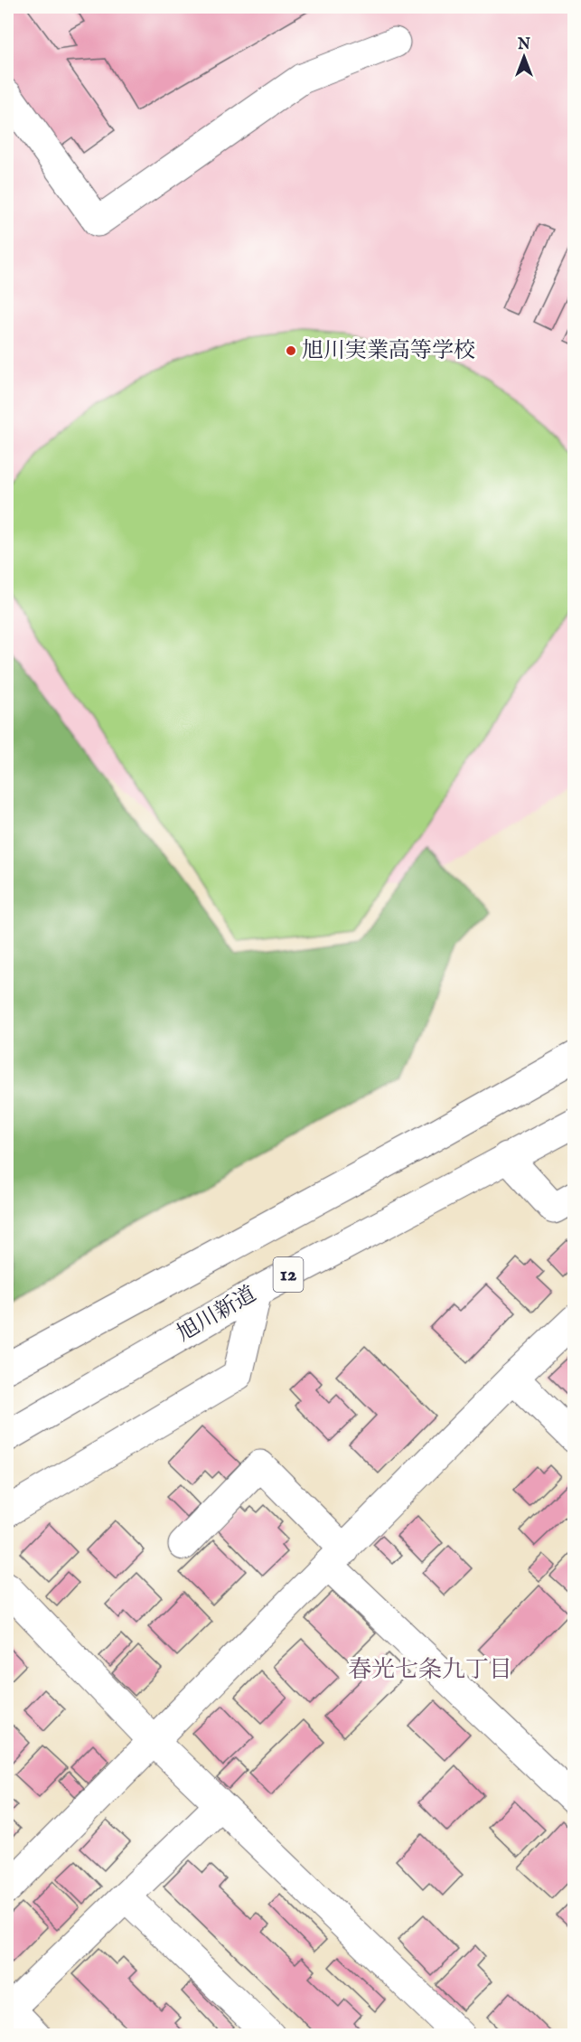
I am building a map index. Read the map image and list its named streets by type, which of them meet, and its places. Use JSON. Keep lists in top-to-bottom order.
{
  "streets": {
    "main road": ["12", "旭川新道"]
  },
  "districts": ["春光七条九丁目"],
  "places": ["旭川実業高等学校"],
  "north": "top"
}
